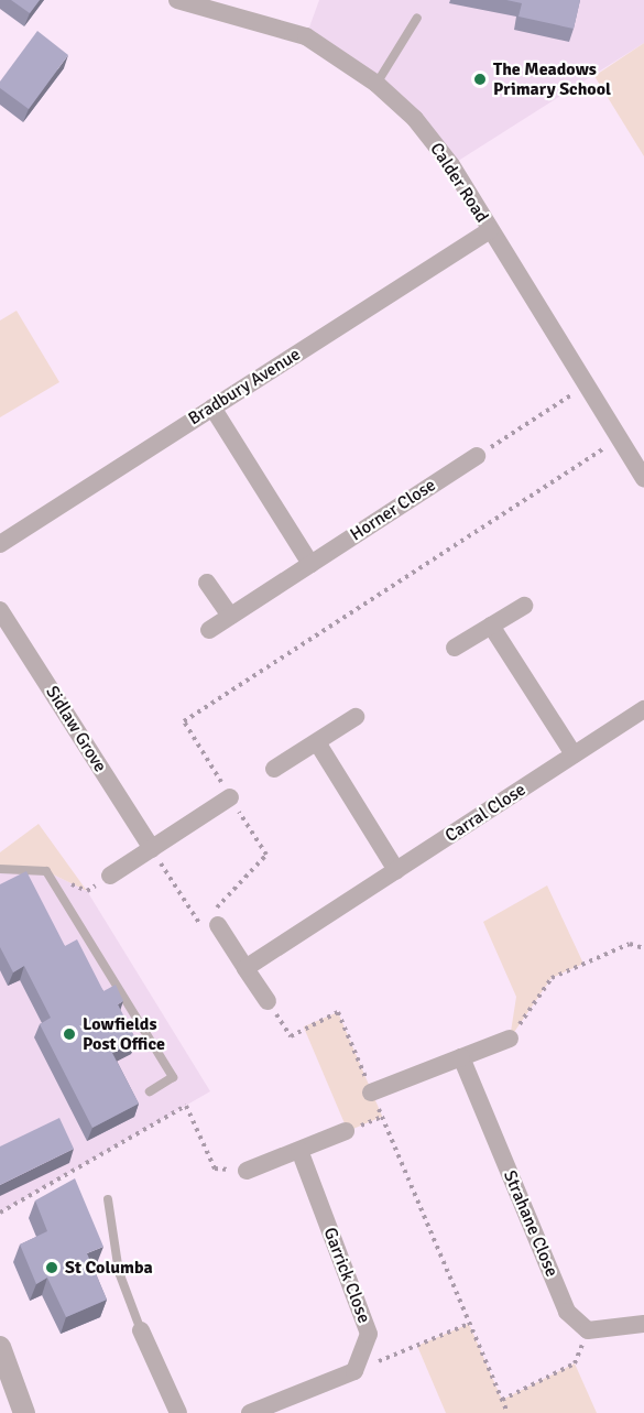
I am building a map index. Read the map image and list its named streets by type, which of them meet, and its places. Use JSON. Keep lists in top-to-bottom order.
{
  "streets": {
    "street": [
      "Calder Road",
      "Bradbury Avenue",
      "Horner Close",
      "Sidlaw Grove",
      "Carral Close",
      "Strahane Close",
      "Garrick Close"
    ]
  },
  "crossings": [
    ["Calder Road", "Bradbury Avenue"]
  ],
  "places": ["The Meadows Primary School", "Lowfields Post Office", "St Columba"]
}
